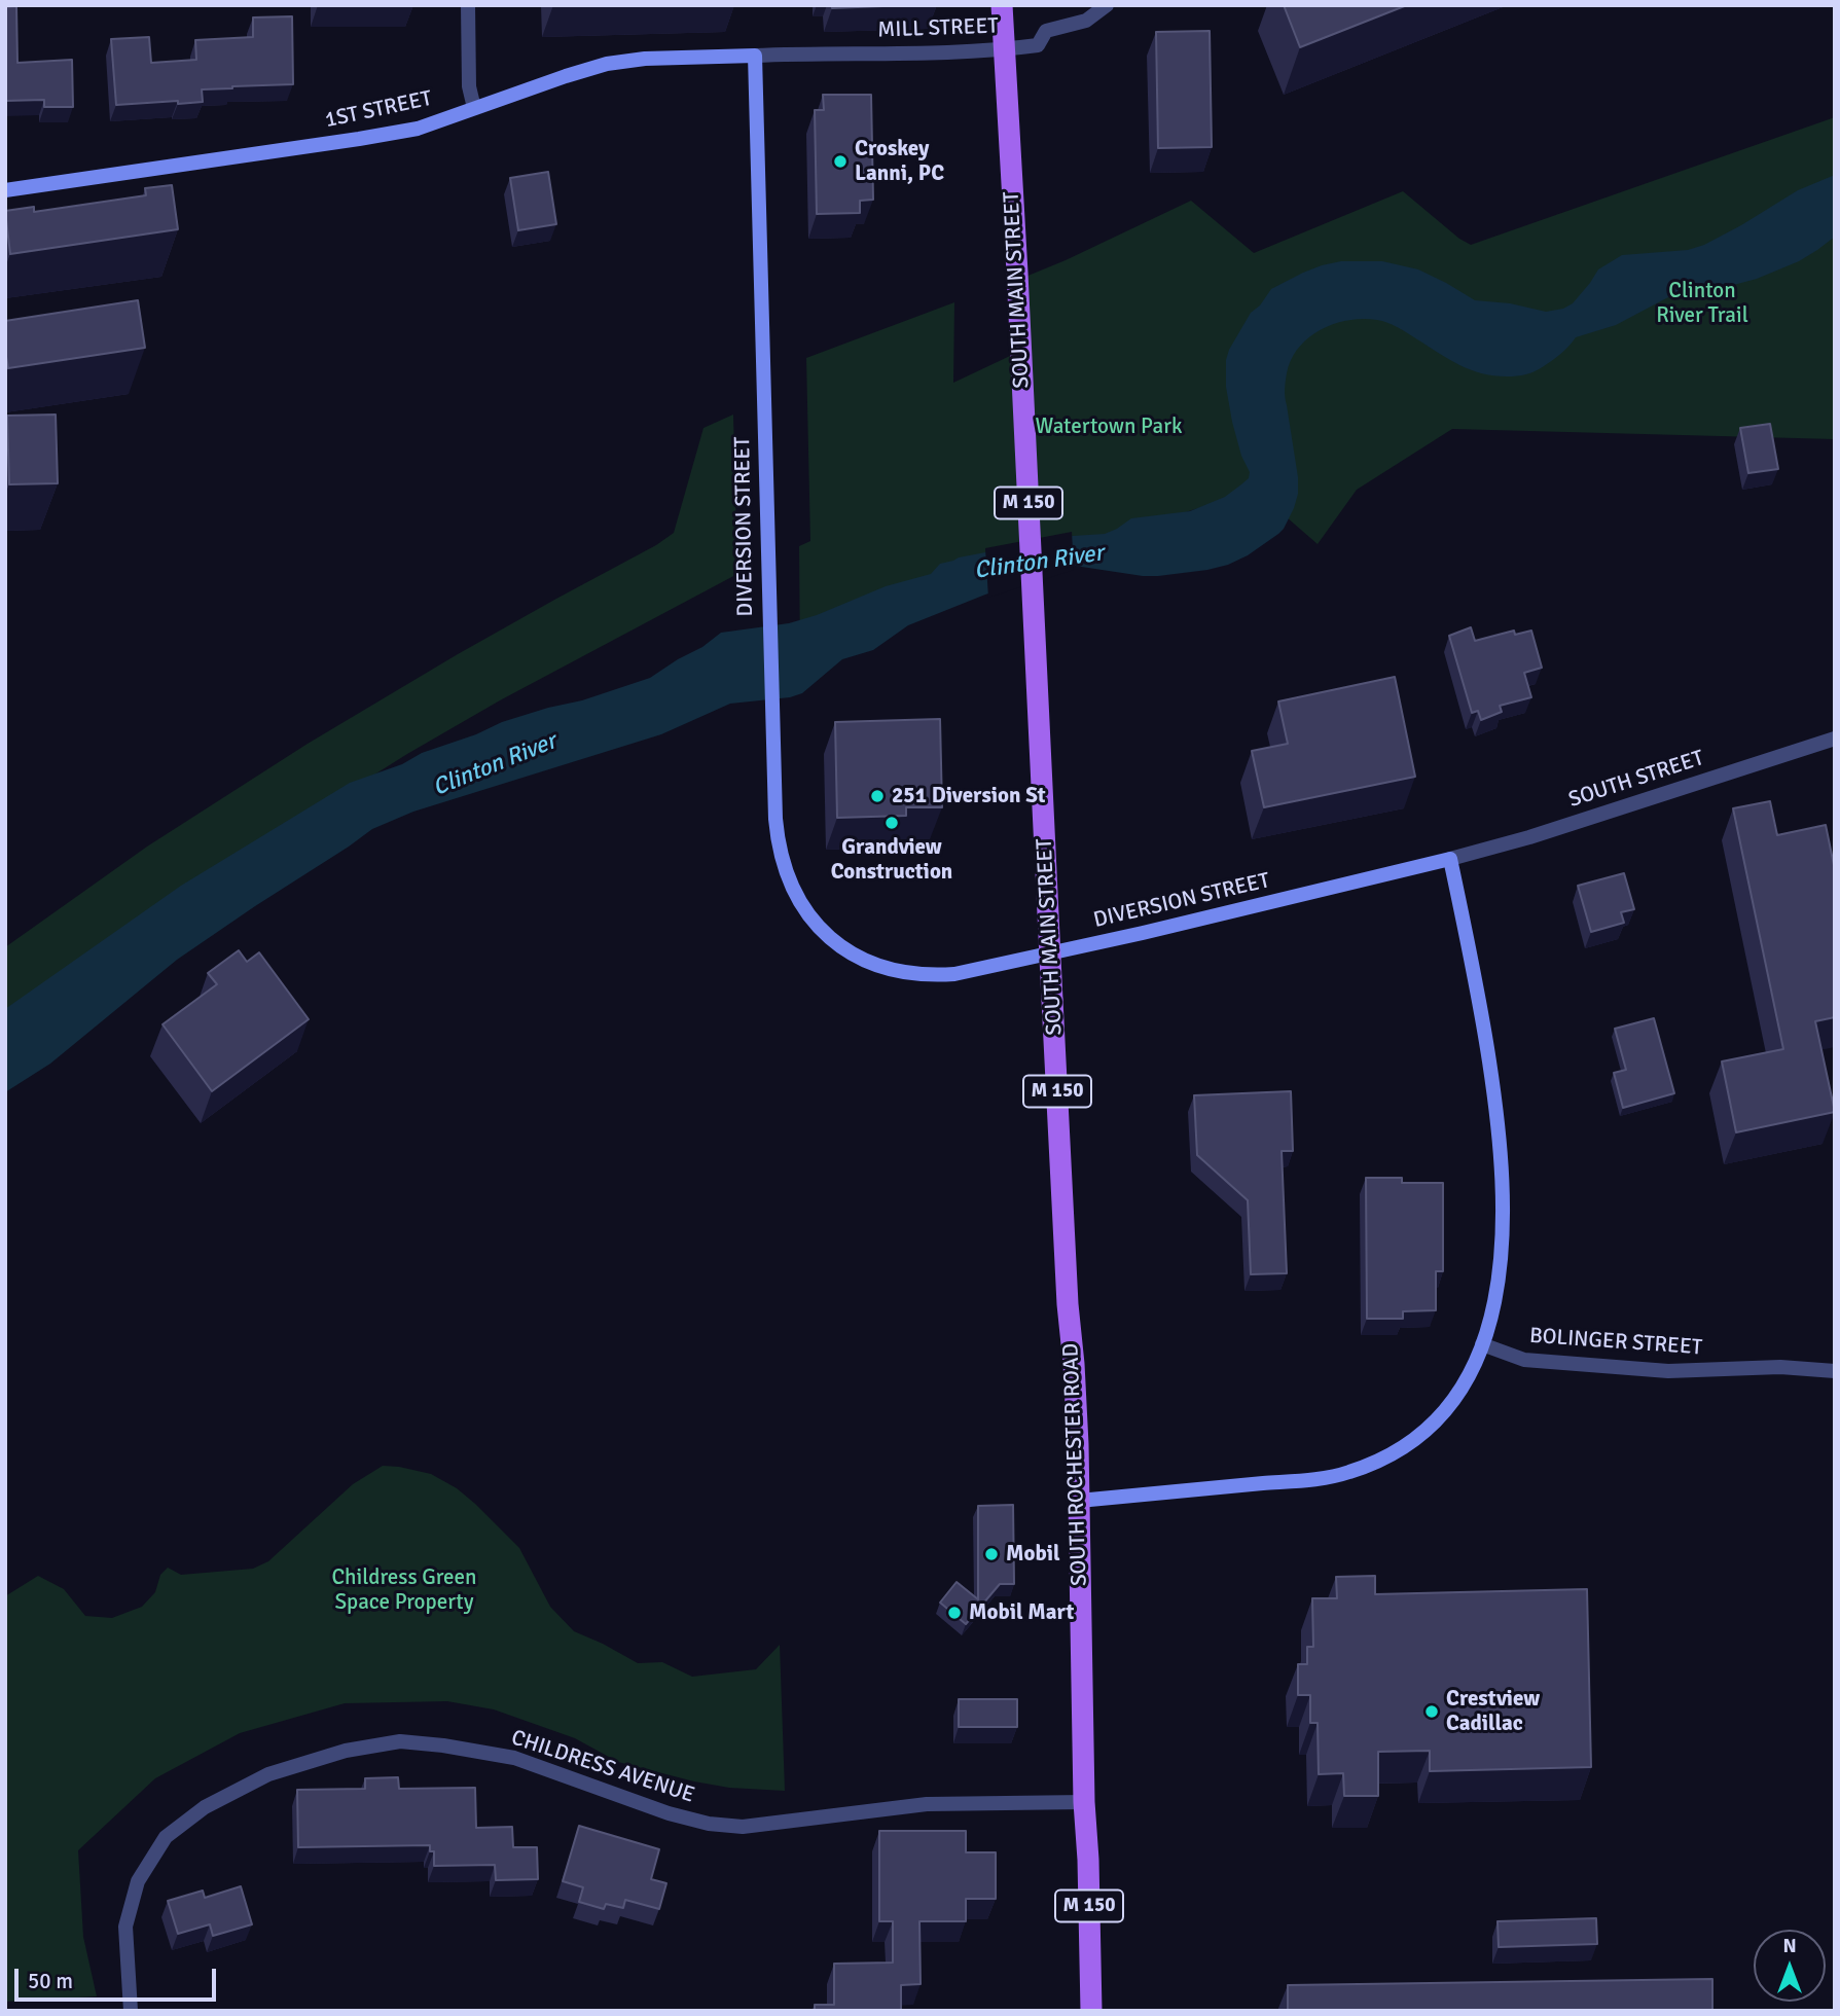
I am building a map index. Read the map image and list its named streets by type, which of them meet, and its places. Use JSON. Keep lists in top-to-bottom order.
{
  "streets": {
    "main road": ["SOUTH MAIN STREET", "M 150", "SOUTH ROCHESTER ROAD"],
    "street": [
      "MILL STREET",
      "1ST STREET",
      "DIVERSION STREET",
      "SOUTH STREET",
      "BOLINGER STREET",
      "CHILDRESS AVENUE"
    ]
  },
  "crossings": [
    ["MILL STREET", "1ST STREET"],
    ["MILL STREET", "DIVERSION STREET"],
    ["1ST STREET", "DIVERSION STREET"],
    ["SOUTH MAIN STREET", "SOUTH ROCHESTER ROAD"],
    ["DIVERSION STREET", "SOUTH STREET"],
    ["SOUTH ROCHESTER ROAD", "CHILDRESS AVENUE"]
  ],
  "water": ["Clinton River"],
  "parks": ["Clinton River Trail", "Watertown Park", "Childress Green Space Property"],
  "places": [
    "Croskey Lanni, PC",
    "251 Diversion St",
    "Grandview Construction",
    "Mobil",
    "Mobil Mart",
    "Crestview Cadillac"
  ],
  "scale_bar": "50 m",
  "north": "top"
}
